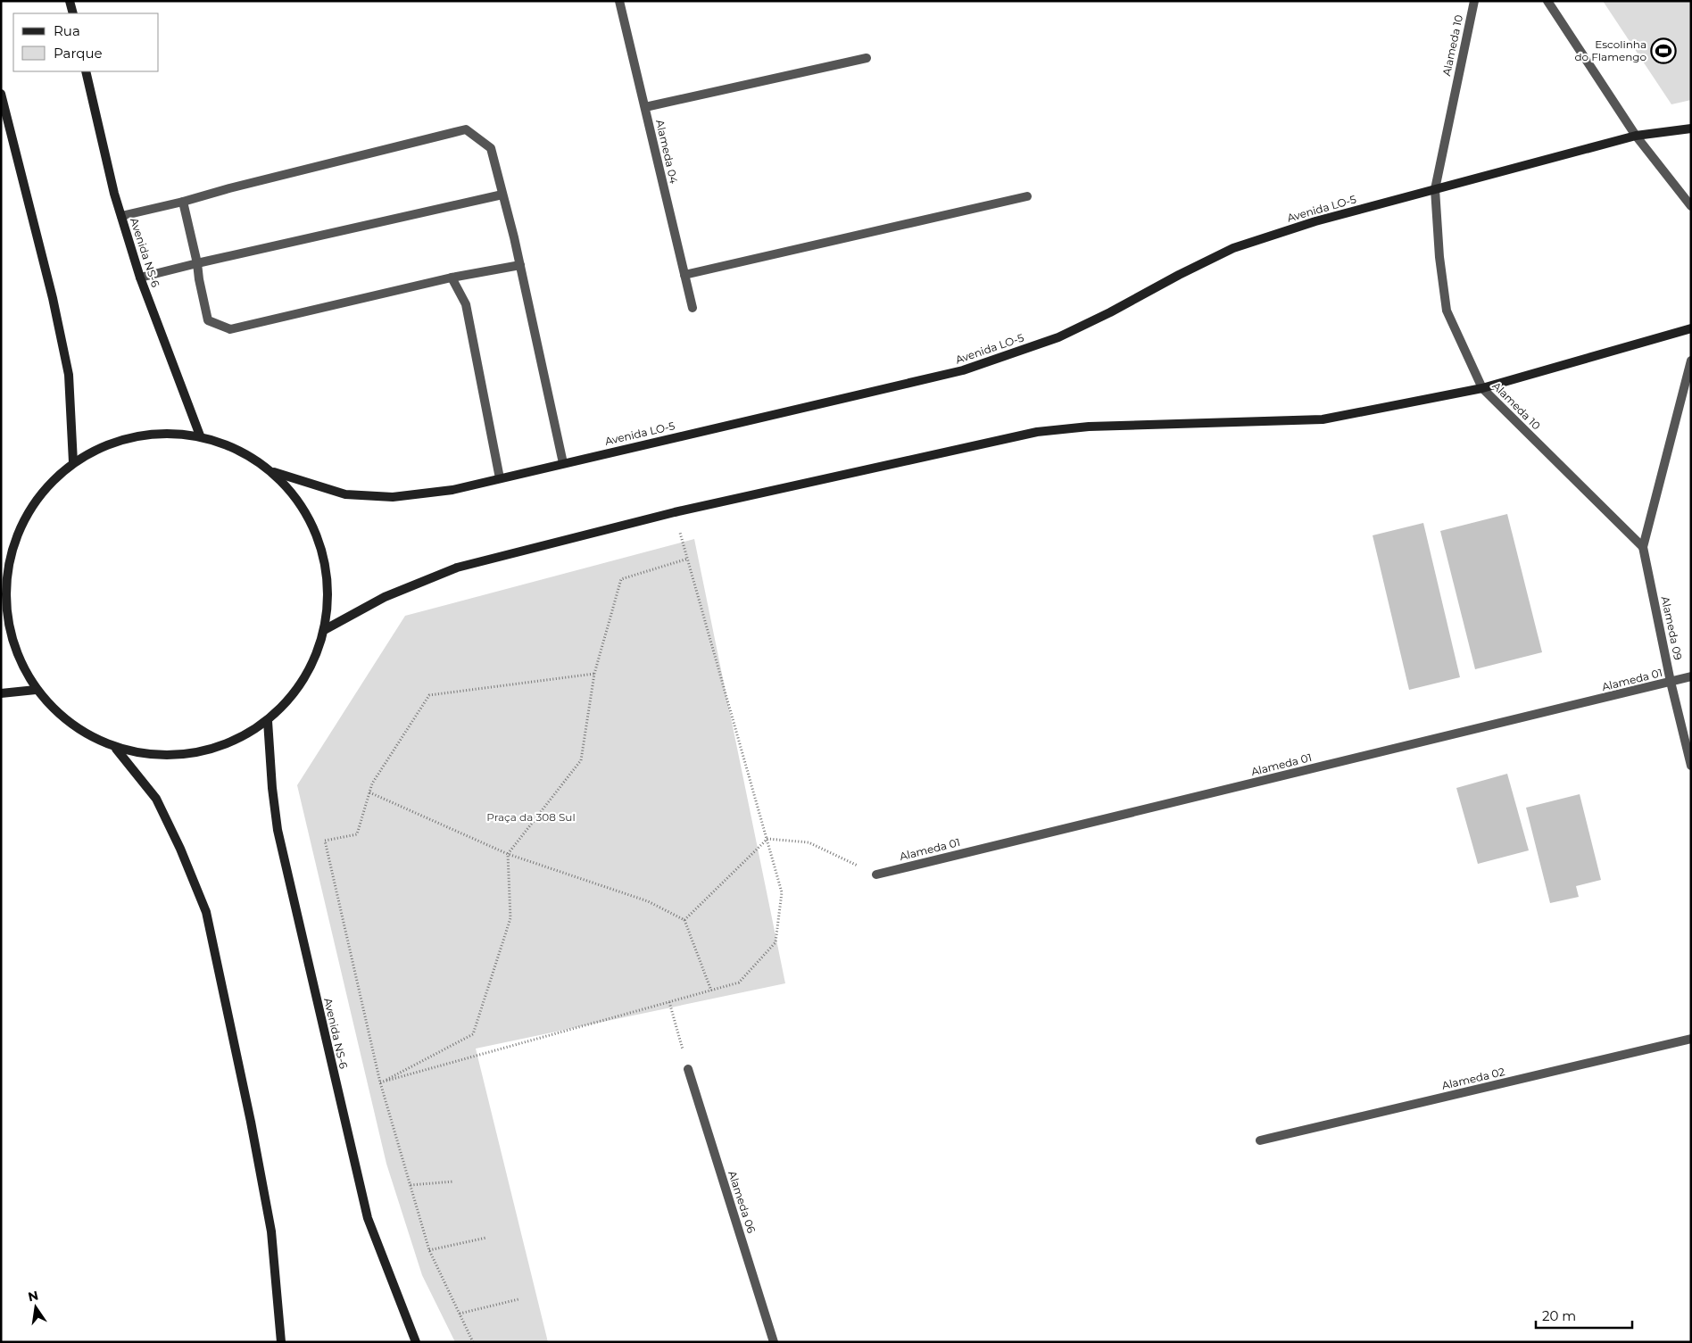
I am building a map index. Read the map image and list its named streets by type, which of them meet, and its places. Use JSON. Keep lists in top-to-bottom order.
{
  "streets": {
    "main road": ["Avenida LO-5", "Avenida NS-6"],
    "street": [
      "Alameda 10",
      "Alameda 04",
      "Alameda 09",
      "Alameda 01",
      "Alameda 02",
      "Alameda 06"
    ]
  },
  "crossings": [
    ["Alameda 10", "Avenida LO-5"],
    ["Alameda 10", "Alameda 09"],
    ["Alameda 09", "Alameda 01"]
  ],
  "parks": ["Praça da 308 Sul"],
  "places": {
    "sports": ["Escolinha do Flamengo"]
  },
  "legend": ["Rua", "Parque"],
  "scale_bar": "20 m",
  "north": "top"
}
